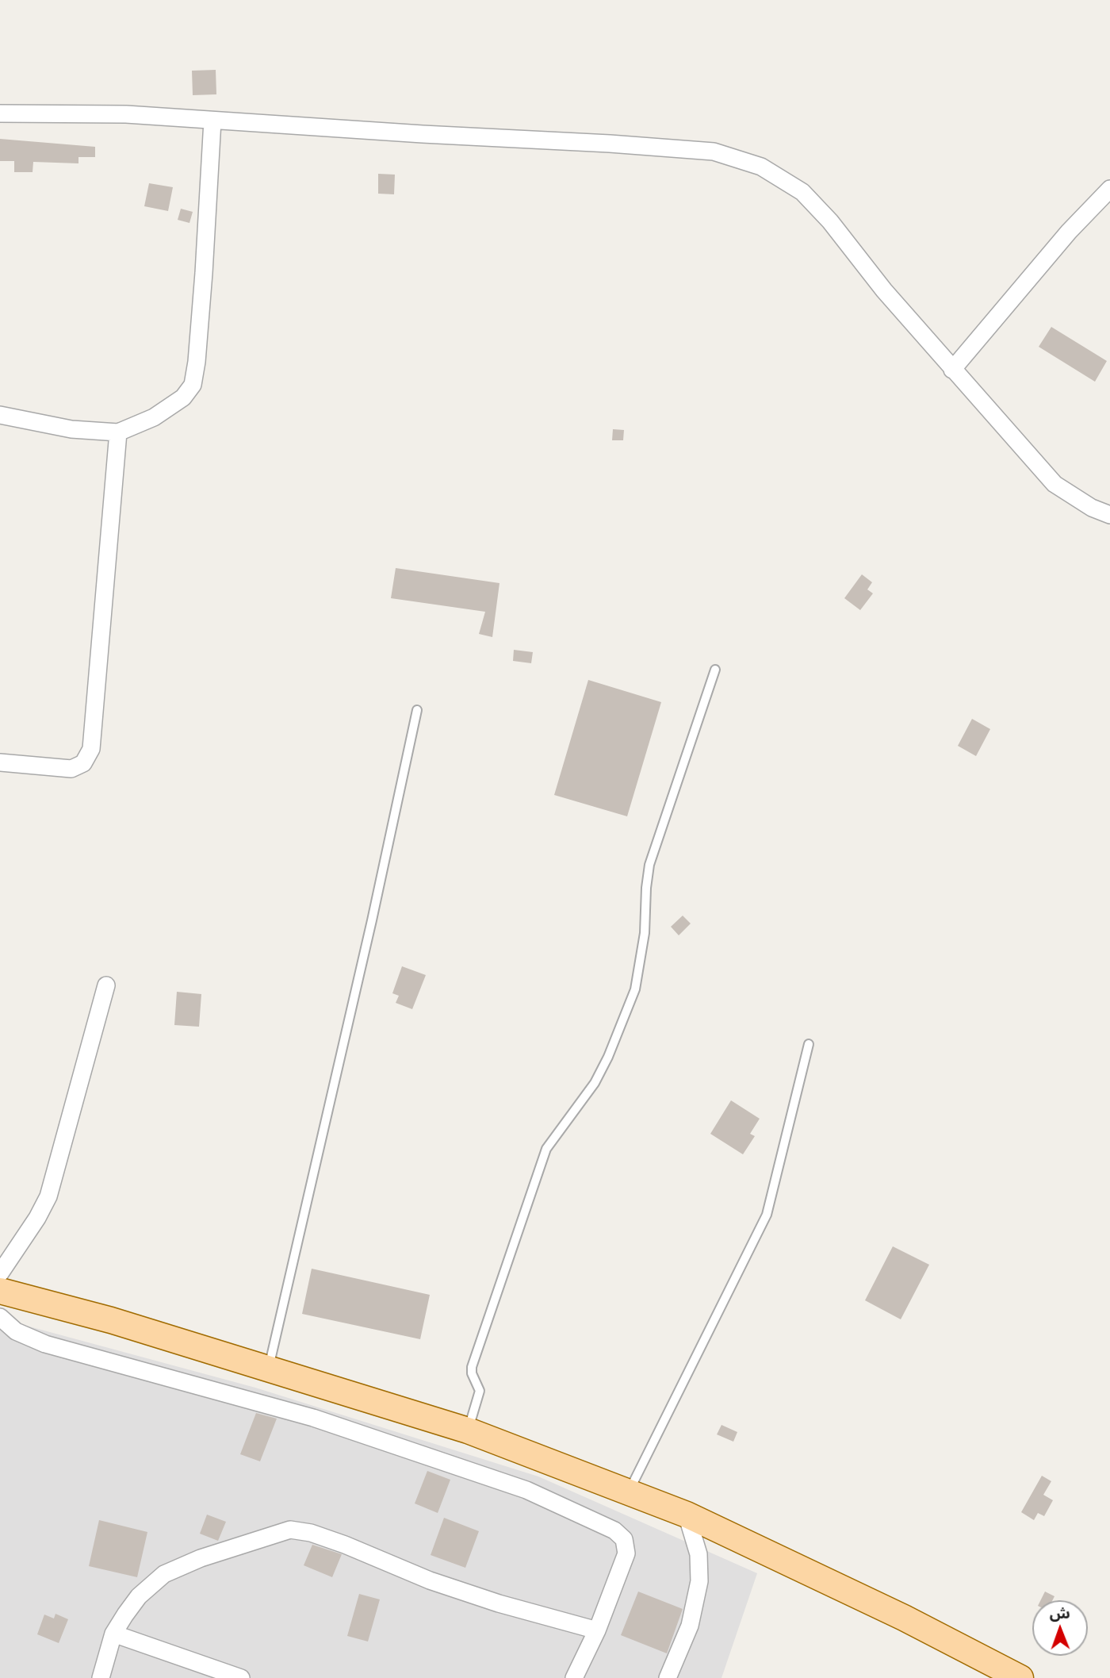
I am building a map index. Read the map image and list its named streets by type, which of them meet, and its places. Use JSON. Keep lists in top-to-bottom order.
{
  "north": "top"
}
